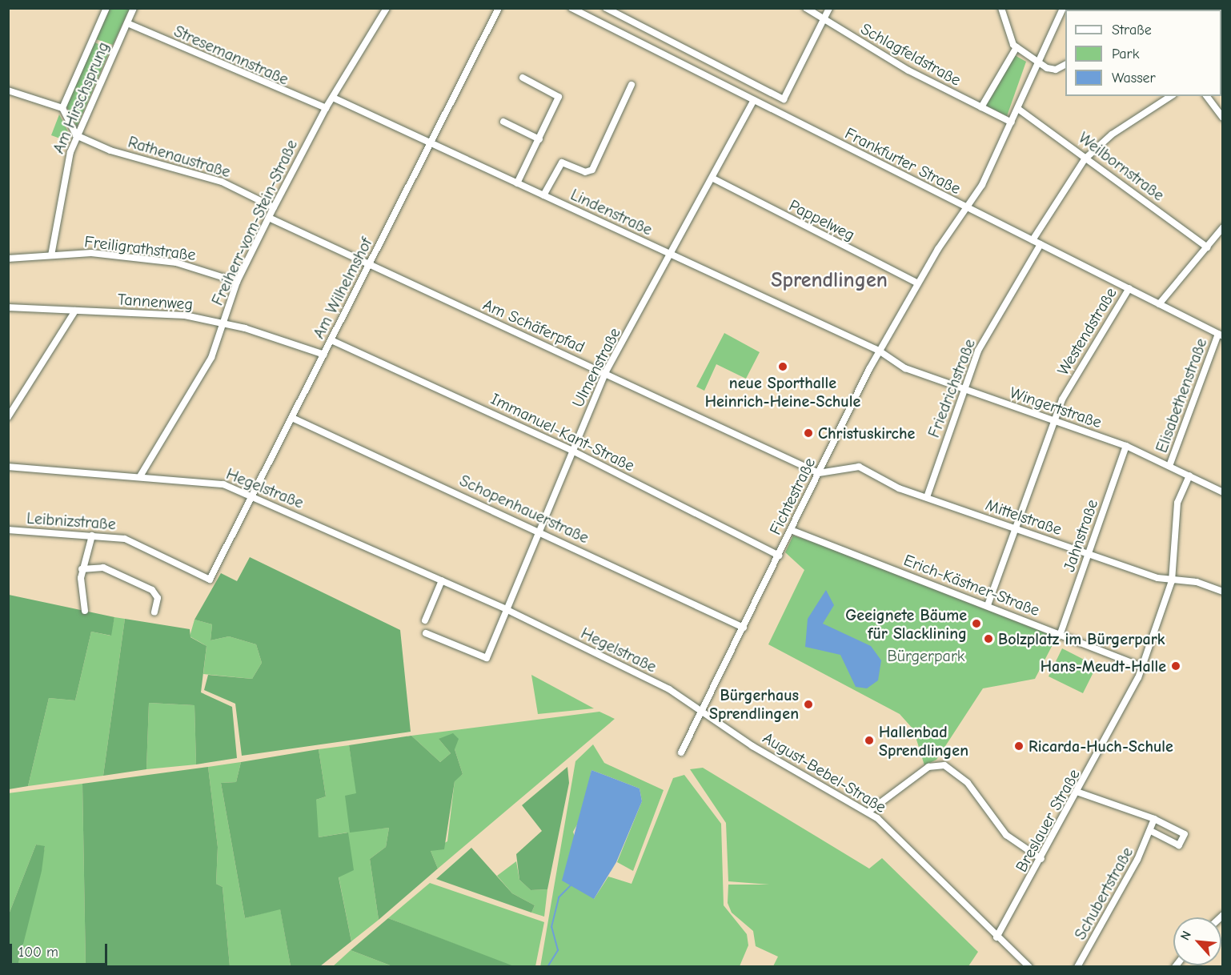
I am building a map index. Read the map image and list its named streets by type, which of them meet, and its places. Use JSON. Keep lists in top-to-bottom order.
{
  "streets": {
    "street": [
      "Schlagfeldstraße",
      "Stresemannstraße",
      "Am Hirschsprung",
      "Rathenaustraße",
      "Frankfurter Straße",
      "Weilbornstraße",
      "Lindenstraße",
      "Pappelweg",
      "Freiherr-vom-Stein-Straße",
      "Freiligrathstraße",
      "Am Wilhelmshof",
      "Tannenweg",
      "Am Schäferpfad",
      "Westendstraße",
      "Ulmenstraße",
      "Friedrichstraße",
      "Elisabethenstraße",
      "Wingertstraße",
      "Immanuel-Kant-Straße",
      "Hegelstraße",
      "Fichtestraße",
      "Schopenhauerstraße",
      "Mittelstraße",
      "Leibnizstraße",
      "Jahnstraße",
      "Erich-Kästner-Straße",
      "August-Bebel-Straße",
      "Breslauer Straße",
      "Schubertstraße"
    ]
  },
  "crossings": [
    ["Schlagfeldstraße", "Fichtestraße"],
    ["Stresemannstraße", "Am Hirschsprung"],
    ["Stresemannstraße", "Freiherr-vom-Stein-Straße"],
    ["Am Hirschsprung", "Rathenaustraße"],
    ["Am Hirschsprung", "Freiligrathstraße"],
    ["Rathenaustraße", "Freiherr-vom-Stein-Straße"],
    ["Frankfurter Straße", "Westendstraße"],
    ["Frankfurter Straße", "Ulmenstraße"],
    ["Frankfurter Straße", "Friedrichstraße"],
    ["Frankfurter Straße", "Elisabethenstraße"],
    ["Frankfurter Straße", "Fichtestraße"],
    ["Weilbornstraße", "Fichtestraße"],
    ["Lindenstraße", "Freiherr-vom-Stein-Straße"],
    ["Lindenstraße", "Am Wilhelmshof"],
    ["Lindenstraße", "Ulmenstraße"],
    ["Lindenstraße", "Wingertstraße"],
    ["Lindenstraße", "Fichtestraße"],
    ["Pappelweg", "Ulmenstraße"],
    ["Pappelweg", "Fichtestraße"],
    ["Freiherr-vom-Stein-Straße", "Freiligrathstraße"],
    ["Freiherr-vom-Stein-Straße", "Tannenweg"],
    ["Freiherr-vom-Stein-Straße", "Am Schäferpfad"],
    ["Freiherr-vom-Stein-Straße", "Hegelstraße"],
    ["Am Wilhelmshof", "Tannenweg"],
    ["Am Wilhelmshof", "Am Schäferpfad"],
    ["Am Wilhelmshof", "Immanuel-Kant-Straße"],
    ["Am Wilhelmshof", "Hegelstraße"],
    ["Am Wilhelmshof", "Schopenhauerstraße"],
    ["Am Wilhelmshof", "Leibnizstraße"],
    ["Am Schäferpfad", "Ulmenstraße"],
    ["Am Schäferpfad", "Fichtestraße"],
    ["Am Schäferpfad", "Mittelstraße"],
    ["Westendstraße", "Wingertstraße"],
    ["Westendstraße", "Mittelstraße"],
    ["Westendstraße", "Erich-Kästner-Straße"],
    ["Ulmenstraße", "Immanuel-Kant-Straße"],
    ["Ulmenstraße", "Hegelstraße"],
    ["Ulmenstraße", "Schopenhauerstraße"],
    ["Friedrichstraße", "Wingertstraße"],
    ["Friedrichstraße", "Mittelstraße"],
    ["Elisabethenstraße", "Wingertstraße"],
    ["Wingertstraße", "Fichtestraße"],
    ["Wingertstraße", "Jahnstraße"],
    ["Wingertstraße", "Breslauer Straße"],
    ["Immanuel-Kant-Straße", "Fichtestraße"],
    ["Hegelstraße", "Fichtestraße"],
    ["Hegelstraße", "August-Bebel-Straße"],
    ["Fichtestraße", "Schopenhauerstraße"],
    ["Fichtestraße", "Mittelstraße"],
    ["Fichtestraße", "Erich-Kästner-Straße"],
    ["Fichtestraße", "August-Bebel-Straße"],
    ["Mittelstraße", "Jahnstraße"],
    ["Mittelstraße", "Breslauer Straße"],
    ["Jahnstraße", "Erich-Kästner-Straße"],
    ["Erich-Kästner-Straße", "Breslauer Straße"],
    ["August-Bebel-Straße", "Breslauer Straße"]
  ],
  "districts": ["Sprendlingen"],
  "parks": ["Bürgerpark"],
  "places": [
    "neue Sporthalle Heinrich-Heine-Schule",
    "Christuskirche",
    "Geeignete Bäume für Slacklining",
    "Bolzplatz im Bürgerpark",
    "Hans-Meudt-Halle",
    "Bürgerhaus Sprendlingen",
    "Hallenbad Sprendlingen",
    "Ricarda-Huch-Schule"
  ],
  "legend": ["Straße", "Park", "Wasser"],
  "scale_bar": "100 m",
  "north": "top left"
}
